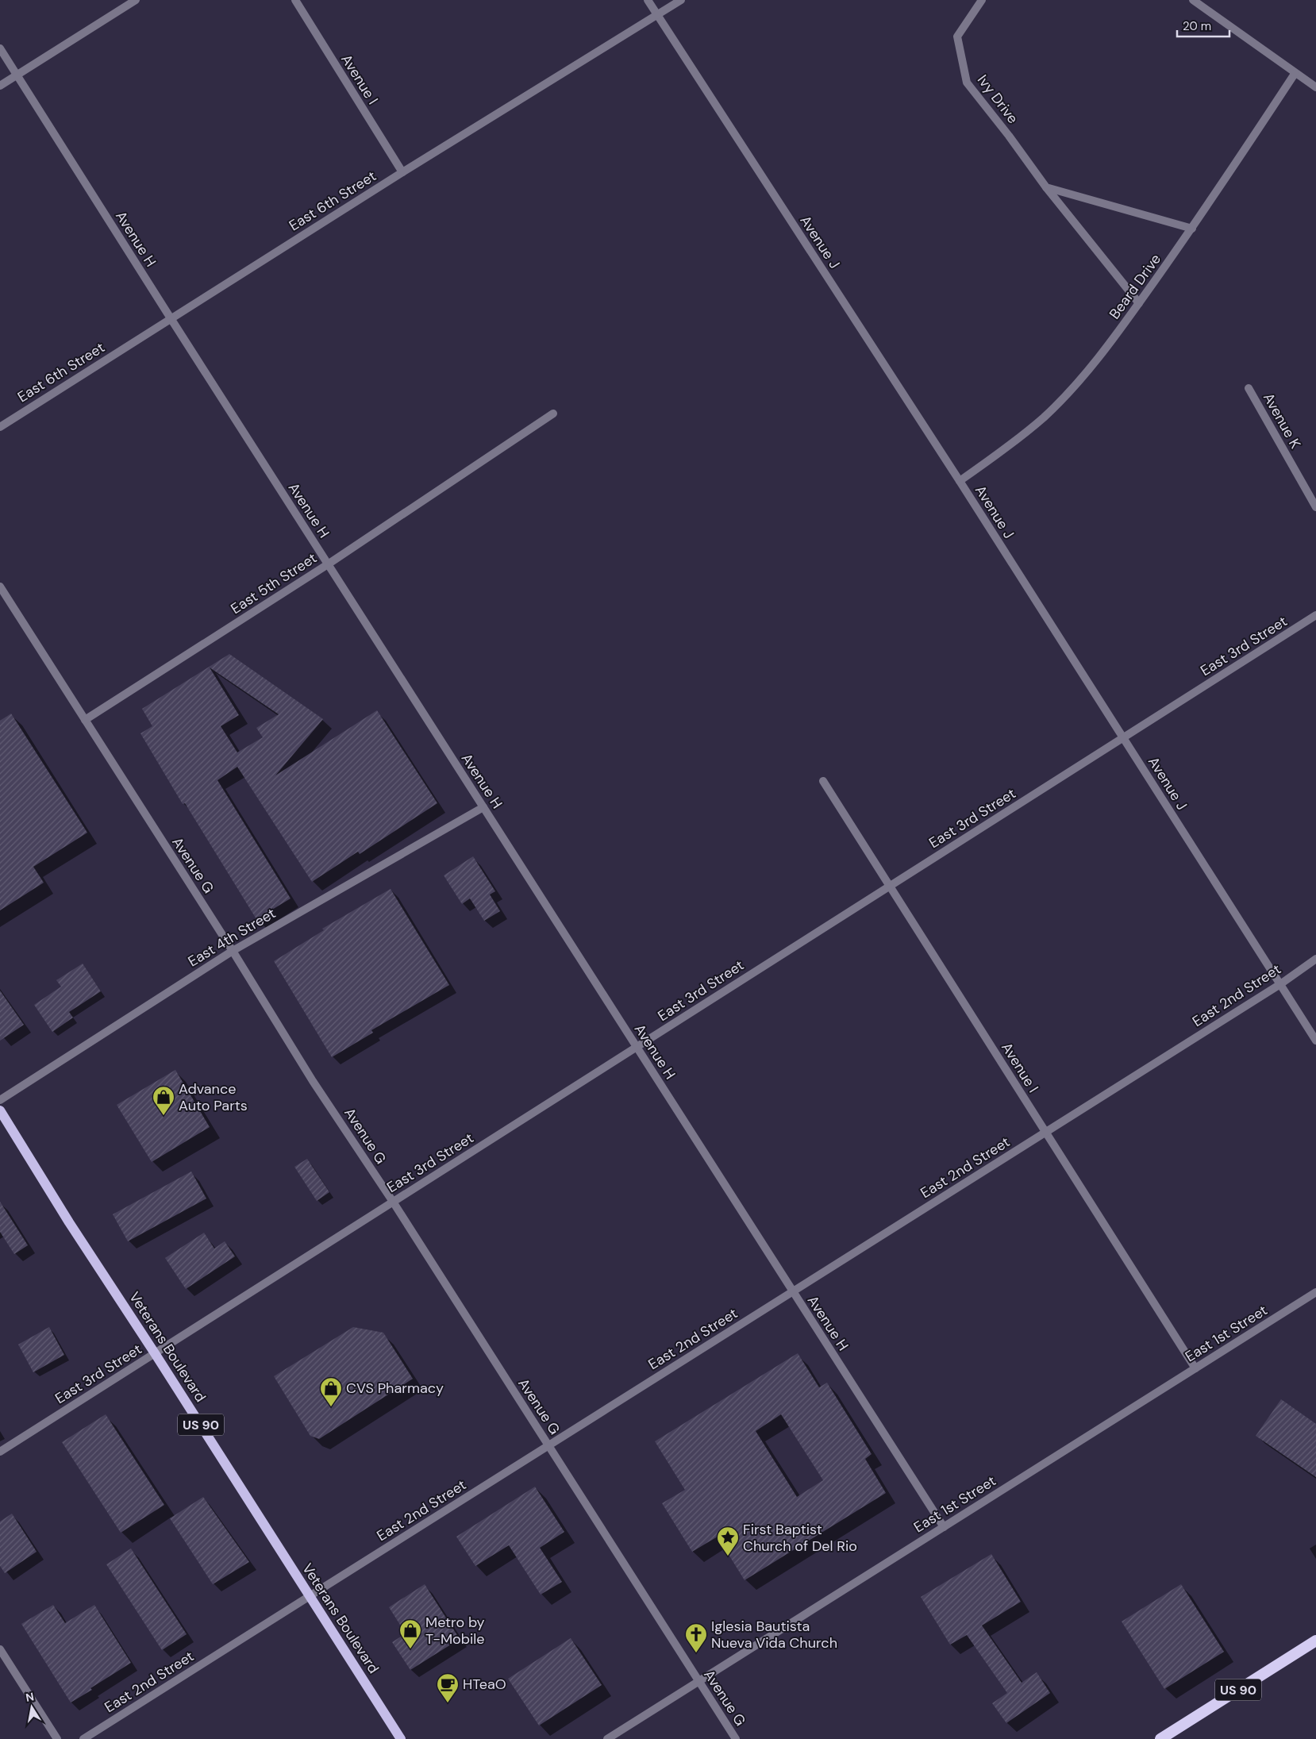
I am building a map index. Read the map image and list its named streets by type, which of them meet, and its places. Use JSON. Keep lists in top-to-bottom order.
{
  "streets": {
    "highway": ["US 90"],
    "main road": ["Veterans Boulevard"],
    "street": [
      "Avenue I",
      "Ivy Drive",
      "East 6th Street",
      "Avenue H",
      "Avenue J",
      "Beard Drive",
      "Avenue K",
      "East 5th Street",
      "East 3rd Street",
      "Avenue G",
      "East 4th Street",
      "East 2nd Street",
      "East 1st Street"
    ]
  },
  "crossings": [
    ["Avenue I", "East 6th Street"],
    ["Avenue I", "East 3rd Street"],
    ["Avenue I", "East 2nd Street"],
    ["Avenue I", "East 1st Street"],
    ["Ivy Drive", "Beard Drive"],
    ["East 6th Street", "Avenue H"],
    ["East 6th Street", "Avenue J"],
    ["Avenue H", "East 5th Street"],
    ["Avenue H", "East 3rd Street"],
    ["Avenue H", "East 4th Street"],
    ["Avenue H", "East 2nd Street"],
    ["Avenue H", "East 1st Street"],
    ["Avenue J", "Beard Drive"],
    ["Avenue J", "East 3rd Street"],
    ["Avenue J", "East 2nd Street"],
    ["East 5th Street", "Avenue G"],
    ["East 3rd Street", "Avenue G"],
    ["East 3rd Street", "Veterans Boulevard"],
    ["Avenue G", "East 4th Street"],
    ["Avenue G", "East 2nd Street"],
    ["Avenue G", "East 1st Street"],
    ["East 2nd Street", "Veterans Boulevard"]
  ],
  "places": {
    "shop": ["Advance Auto Parts", "CVS Pharmacy", "Metro by T-Mobile"],
    "place": ["First Baptist Church of Del Rio"],
    "church": ["Iglesia Bautista Nueva Vida Church"],
    "cafe": ["HTeaO"]
  },
  "scale_bar": "20 m",
  "north": "top"
}
